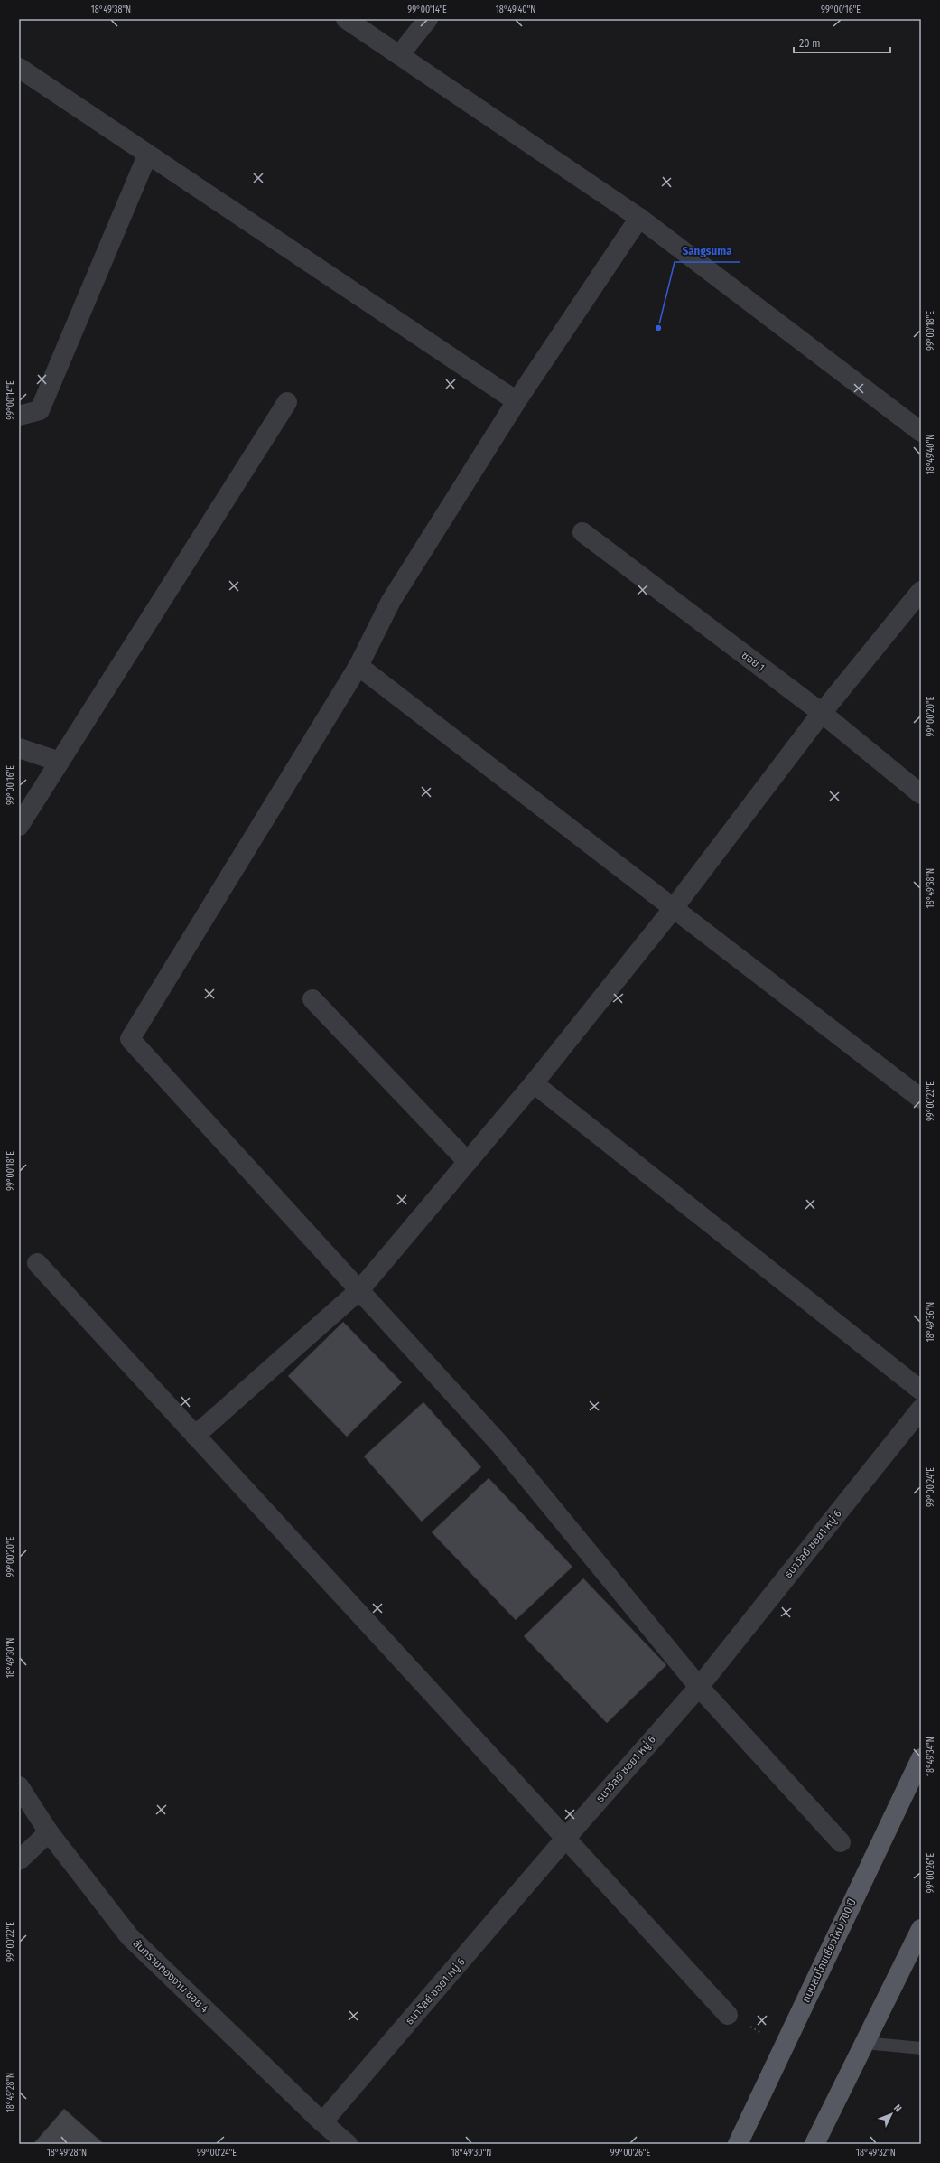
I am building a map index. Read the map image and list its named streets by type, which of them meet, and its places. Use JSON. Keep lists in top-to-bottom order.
{
  "streets": {
    "main road": ["ถนนสมโภชเชียงใหม่ 700 ปี"],
    "street": ["ซอย 1", "ธนาวัลย์ ซอย1 หมู่ 6", "สันทรายกองงาม ซอย 4"]
  },
  "crossings": [
    ["ธนาวัลย์ ซอย1 หมู่ 6", "สันทรายกองงาม ซอย 4"]
  ],
  "places": ["Sangsuma"],
  "scale_bar": "20 m",
  "north": "top right",
  "coordinates": [
    "18°49'38\"N",
    "99°00'14\"E",
    "18°49'40\"N",
    "99°00'16\"E",
    "99°00'18\"E",
    "99°00'20\"E",
    "99°00'22\"E",
    "18°49'36\"N",
    "99°00'24\"E",
    "18°49'30\"N",
    "18°49'34\"N",
    "99°00'26\"E",
    "18°49'28\"N",
    "18°49'32\"N"
  ]
}
